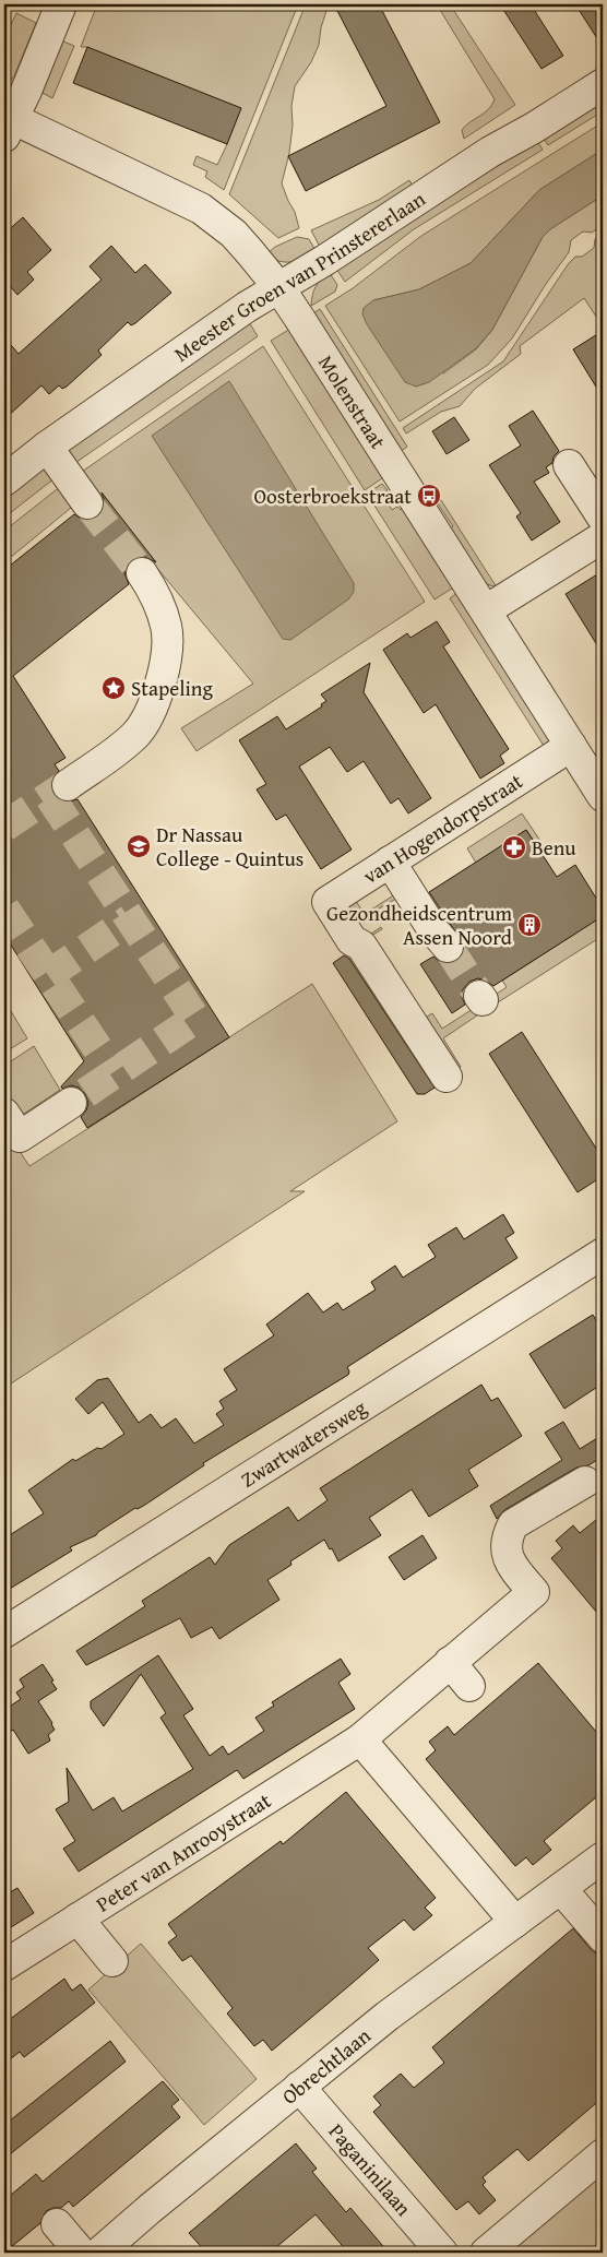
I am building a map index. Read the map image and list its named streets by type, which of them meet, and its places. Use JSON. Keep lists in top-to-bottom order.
{
  "streets": {
    "street": [
      "Meester Groen van Prinstererlaan",
      "Molenstraat",
      "van Hogendorpstraat",
      "Zwartwatersweg",
      "Peter van Anrooystraat",
      "Obrechtlaan",
      "Paganinilaan"
    ]
  },
  "crossings": [
    ["Meester Groen van Prinstererlaan", "Molenstraat"],
    ["Molenstraat", "van Hogendorpstraat"],
    ["Obrechtlaan", "Paganinilaan"]
  ],
  "places": {
    "bus stop": ["Oosterbroekstraat"],
    "place": ["Stapeling"],
    "school or university": ["Dr Nassau College - Quintus"],
    "pharmacy": ["Benu"],
    "building": ["Gezondheidscentrum Assen Noord"]
  }
}
